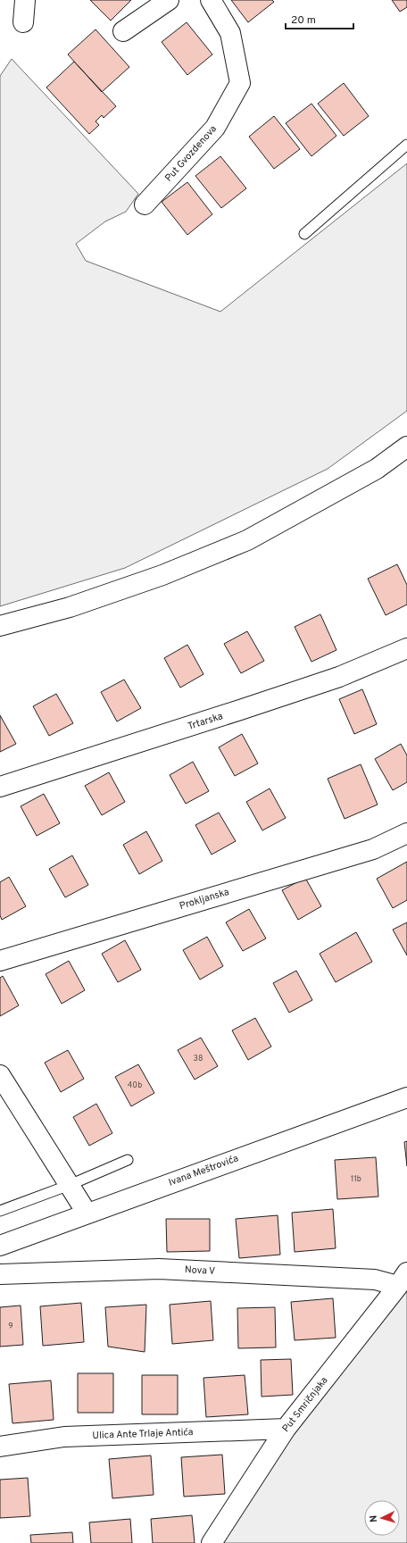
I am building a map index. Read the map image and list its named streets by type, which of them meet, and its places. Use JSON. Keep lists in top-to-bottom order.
{
  "streets": {
    "street": [
      "Put Gvozdenova",
      "Trtarska",
      "Prokljanska",
      "Ivana Meštrovića",
      "Nova V",
      "Put Smričnjaka",
      "Ulica Ante Trlaje Antića"
    ]
  },
  "crossings": [
    ["Nova V", "Put Smričnjaka"],
    ["Put Smričnjaka", "Ulica Ante Trlaje Antića"]
  ],
  "house_numbers": [
    "38",
    "40b",
    "11b",
    "9"
  ],
  "scale_bar": "20 m",
  "north": "left"
}
